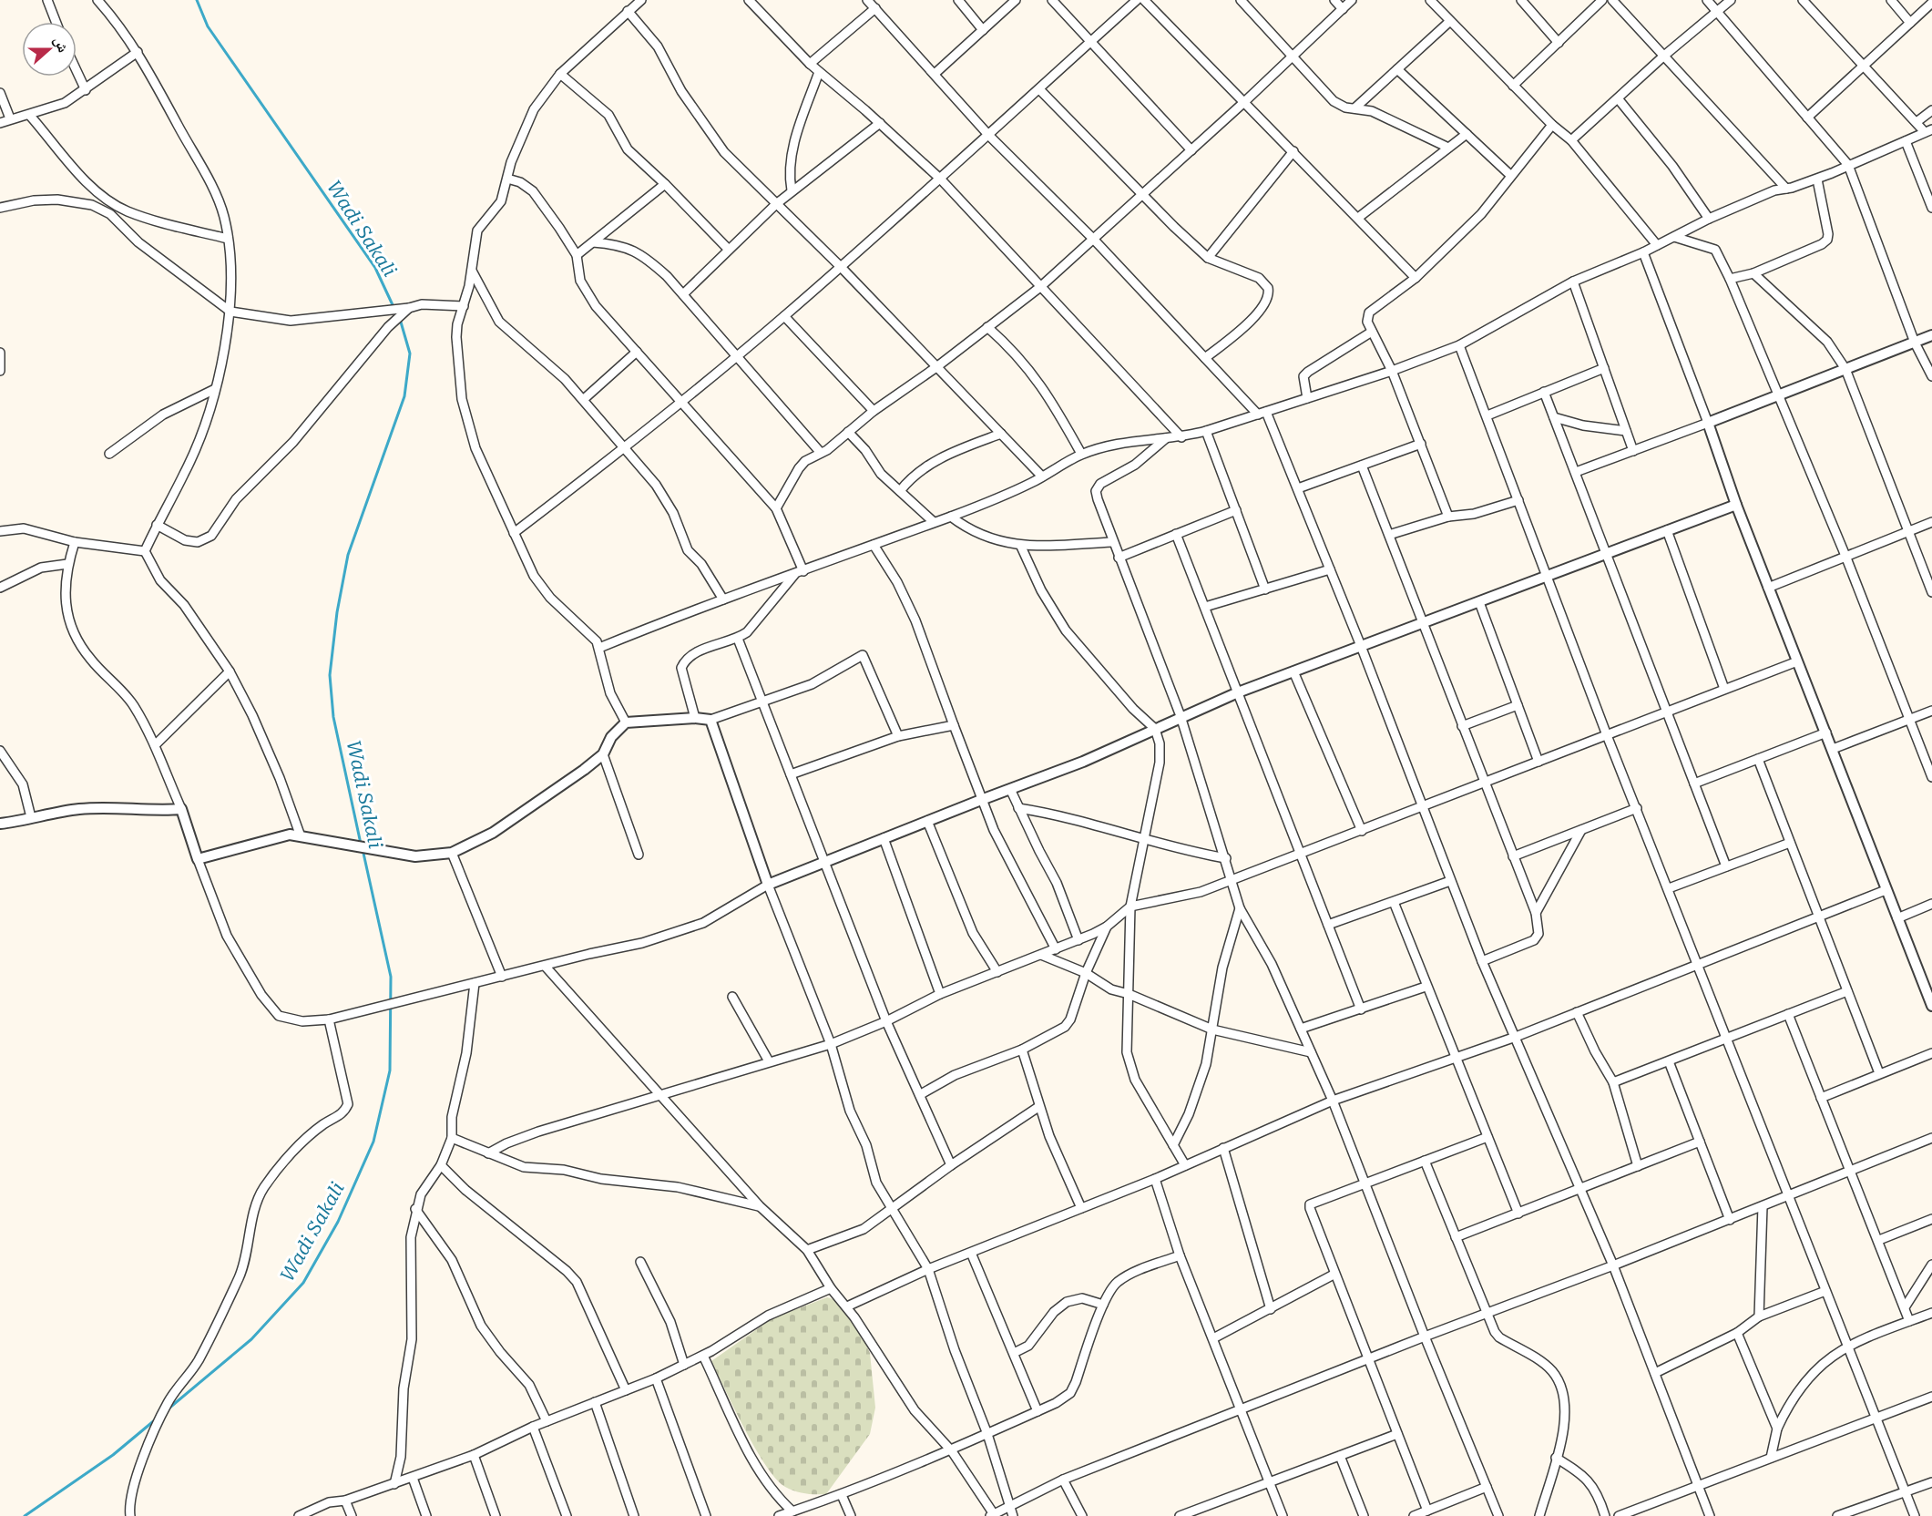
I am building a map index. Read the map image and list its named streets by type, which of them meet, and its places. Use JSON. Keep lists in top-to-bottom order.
{
  "water": ["Wadi Sakali"],
  "north": "right"
}
